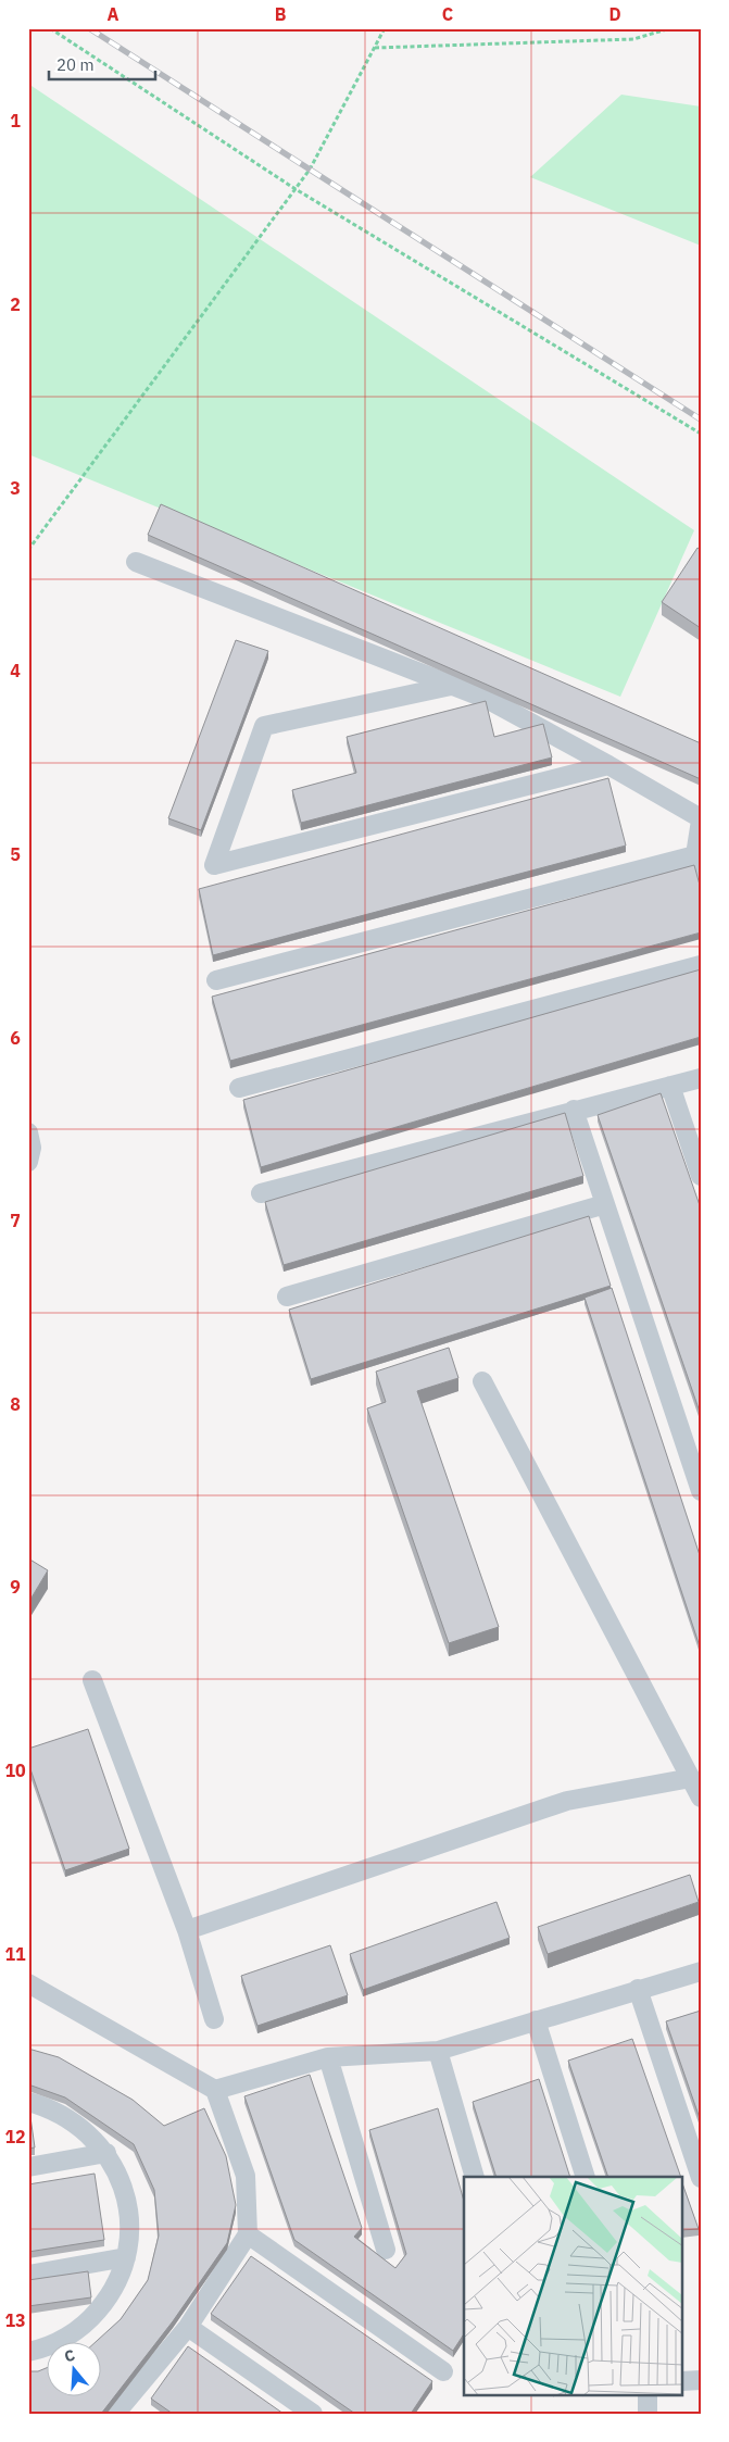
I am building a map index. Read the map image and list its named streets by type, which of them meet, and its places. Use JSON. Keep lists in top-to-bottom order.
{
  "scale_bar": "20 m",
  "north": "top",
  "grid": {
    "columns": [
      "A",
      "B",
      "C",
      "D"
    ],
    "rows": [
      "1",
      "2",
      "3",
      "4",
      "5",
      "6",
      "7",
      "8",
      "9",
      "10",
      "11",
      "12",
      "13"
    ]
  }
}
